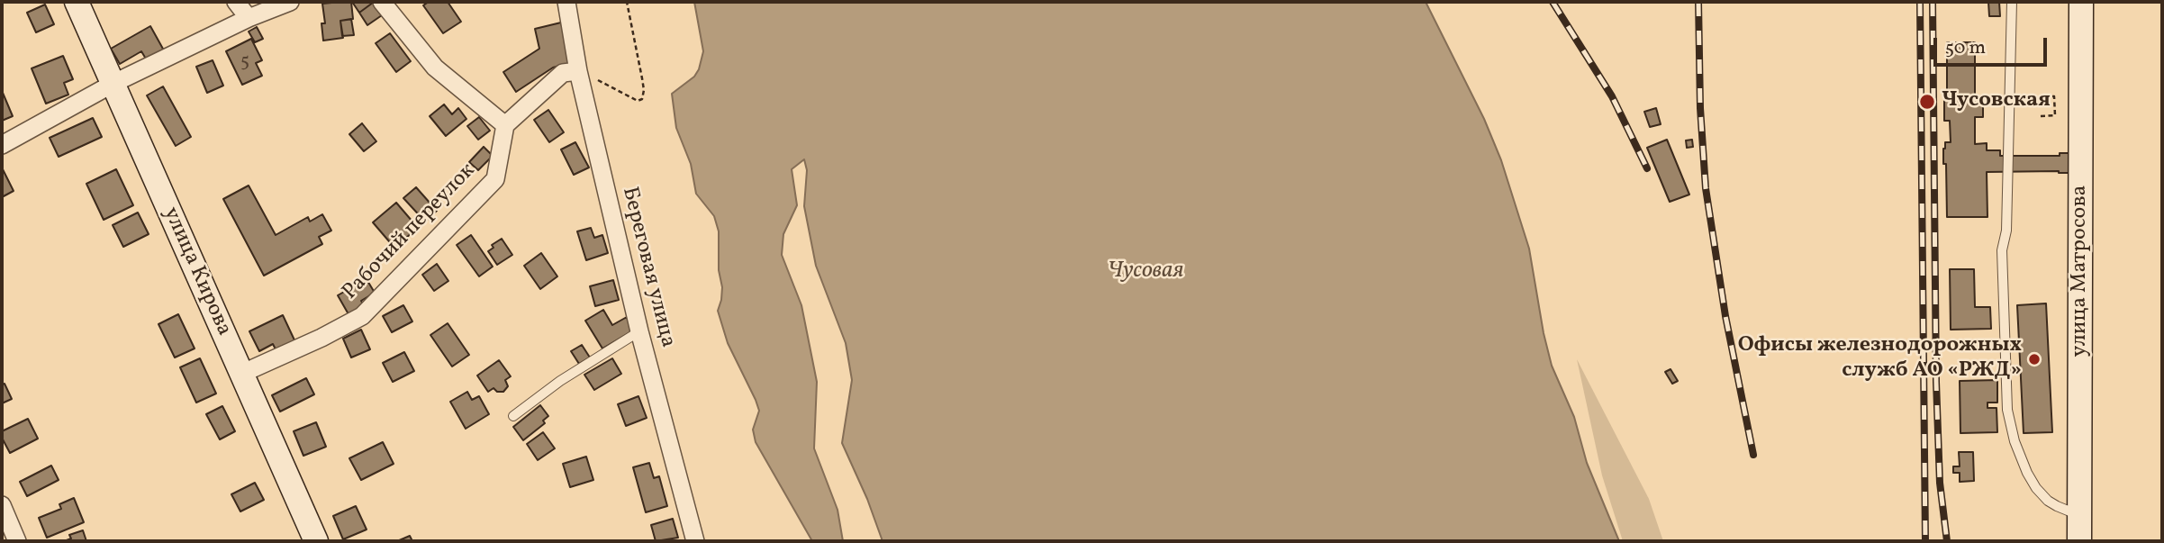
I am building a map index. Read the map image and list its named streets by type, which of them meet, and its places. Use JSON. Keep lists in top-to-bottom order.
{
  "streets": {
    "street": [
      "Рабочий переулок",
      "Береговая улица",
      "улица Матросова",
      "улица Кирова"
    ]
  },
  "crossings": [
    ["Рабочий переулок", "улица Кирова"]
  ],
  "water": ["Чусовая"],
  "places": ["Чусовская", "Офисы железнодорожных служб АО «РЖД»"],
  "house_numbers": ["5"],
  "scale_bar": "50 m"
}
